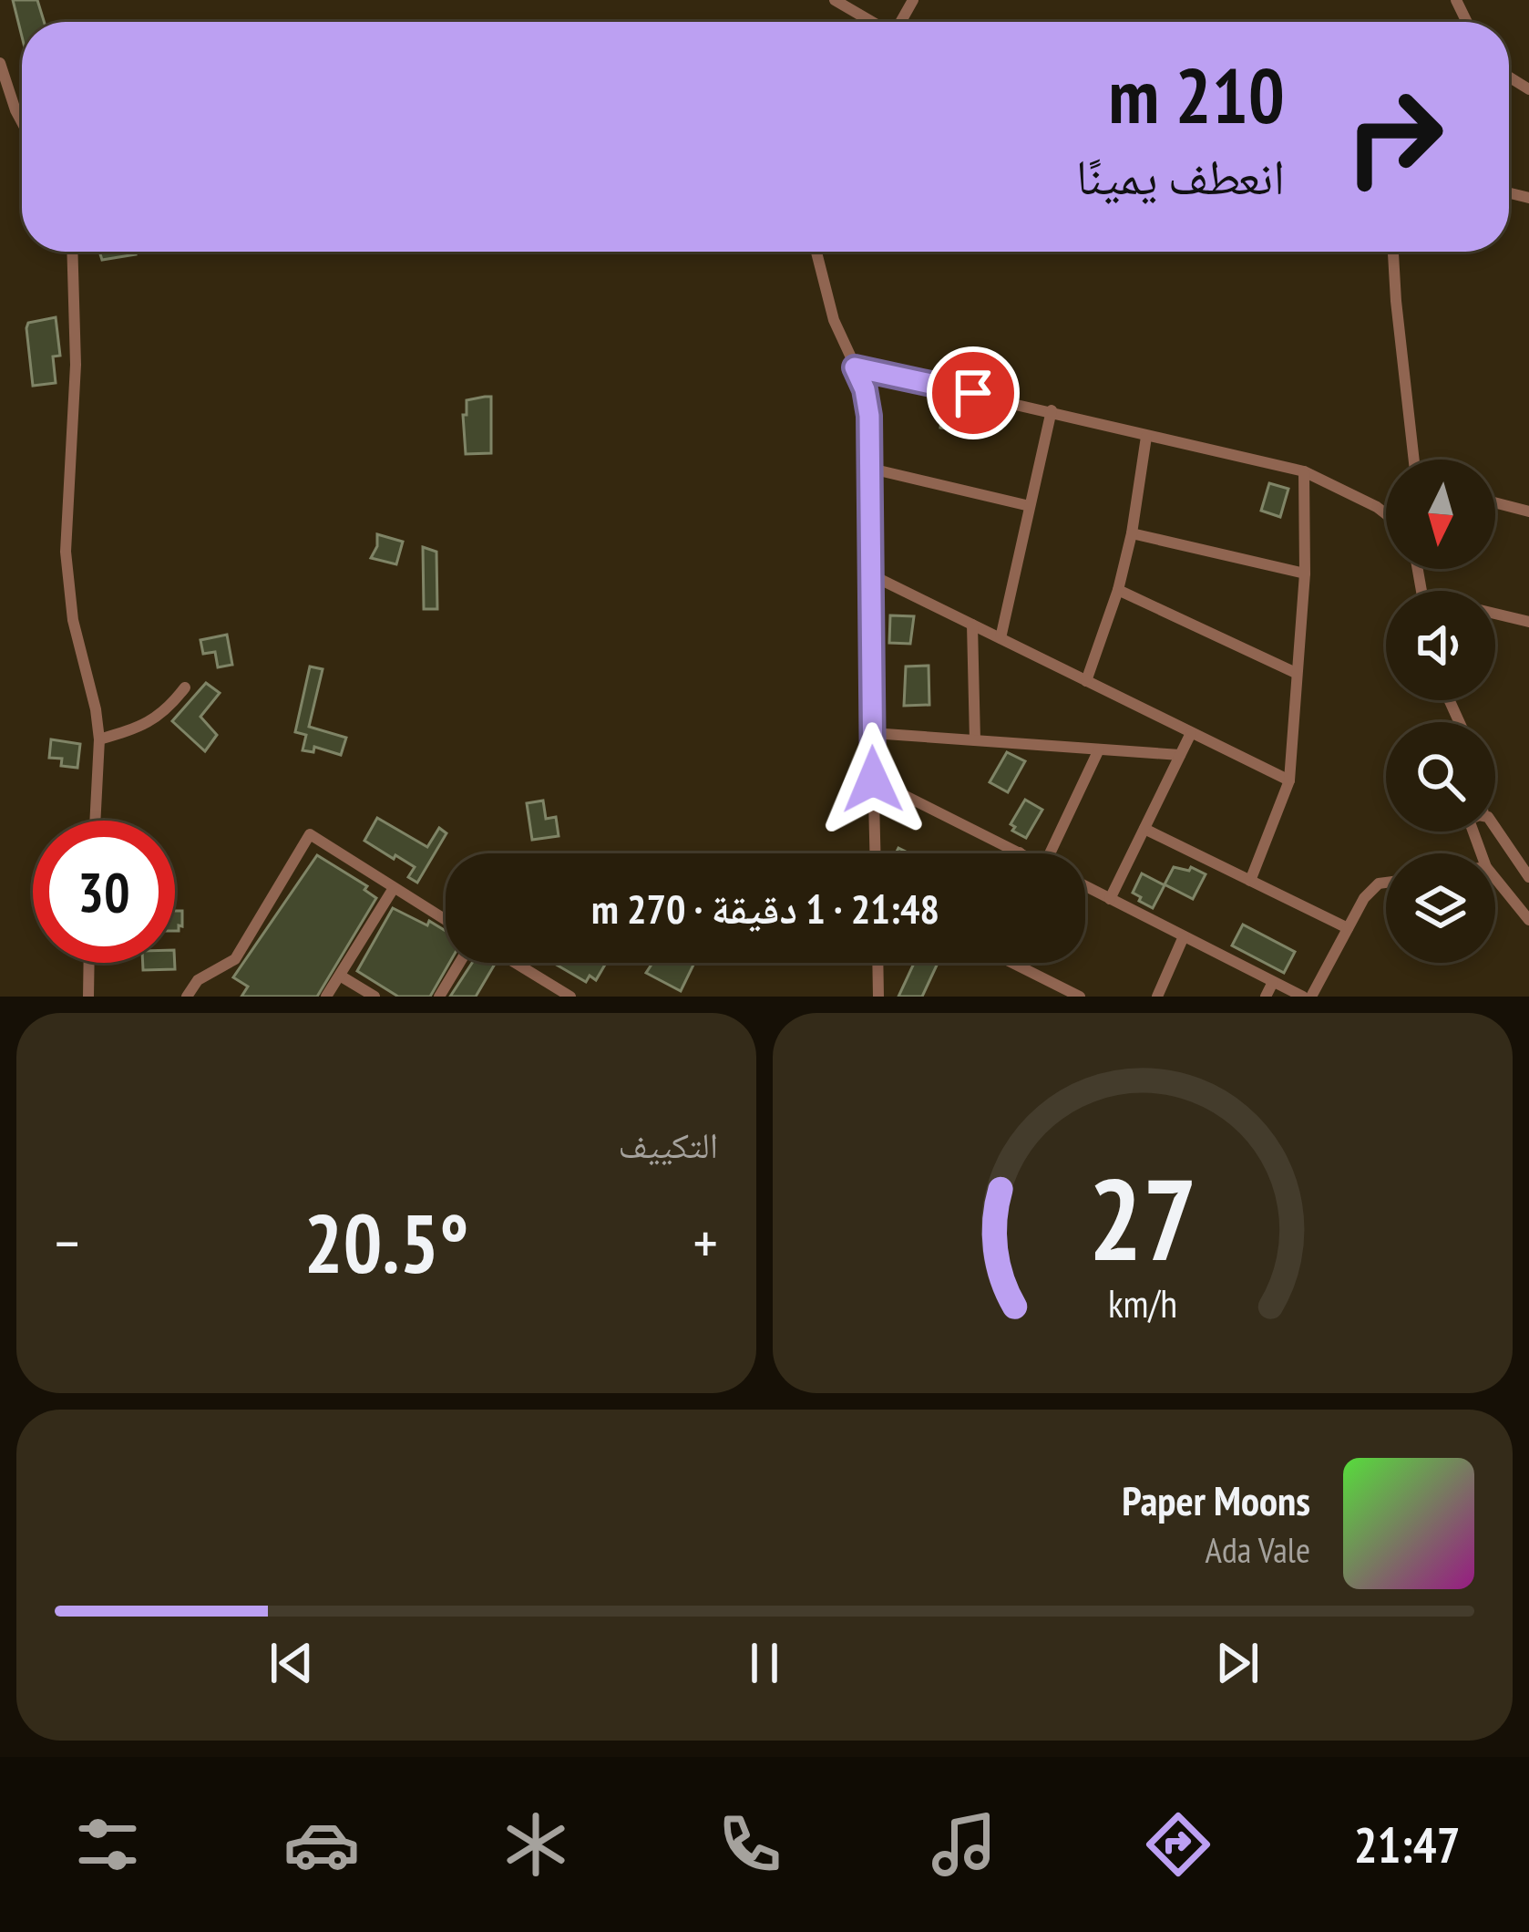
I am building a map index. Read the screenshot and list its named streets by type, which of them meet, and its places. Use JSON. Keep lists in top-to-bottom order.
{
  "north": "bottom",
  "page": {
    "turn": ["210 m", "انعطف يمينًا"],
    "limit": "30",
    "trip": "21:48 · 1 دقيقة · 270 m",
    "tile": "التكييف",
    "heat": ["−", "20.5°", "+"],
    "song": ["Paper Moons", "Ada Vale"],
    "tabs": "21:47",
    "gauge": ["27", "km/h"]
  }
}
